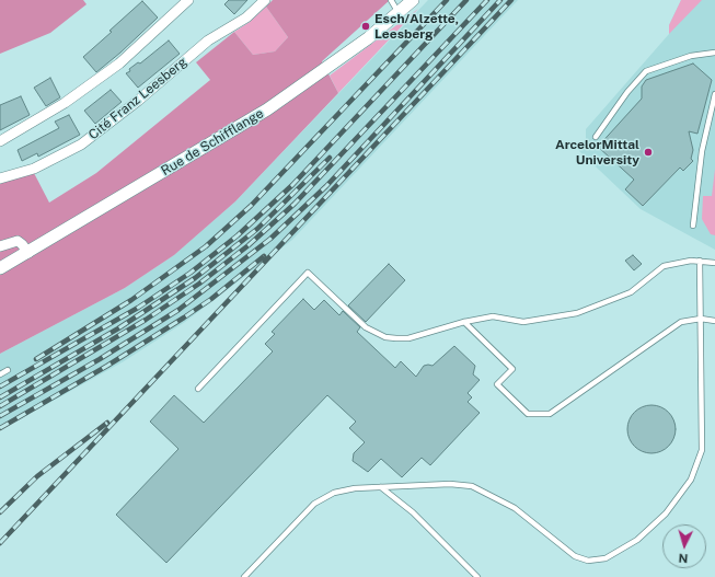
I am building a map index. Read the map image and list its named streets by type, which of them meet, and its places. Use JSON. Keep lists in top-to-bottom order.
{
  "streets": {
    "street": ["Cité Franz Leesberg", "Rue de Schifflange"]
  },
  "places": ["Esch/Alzette, Leesberg", "ArcelorMittal University"],
  "north": "bottom"
}
